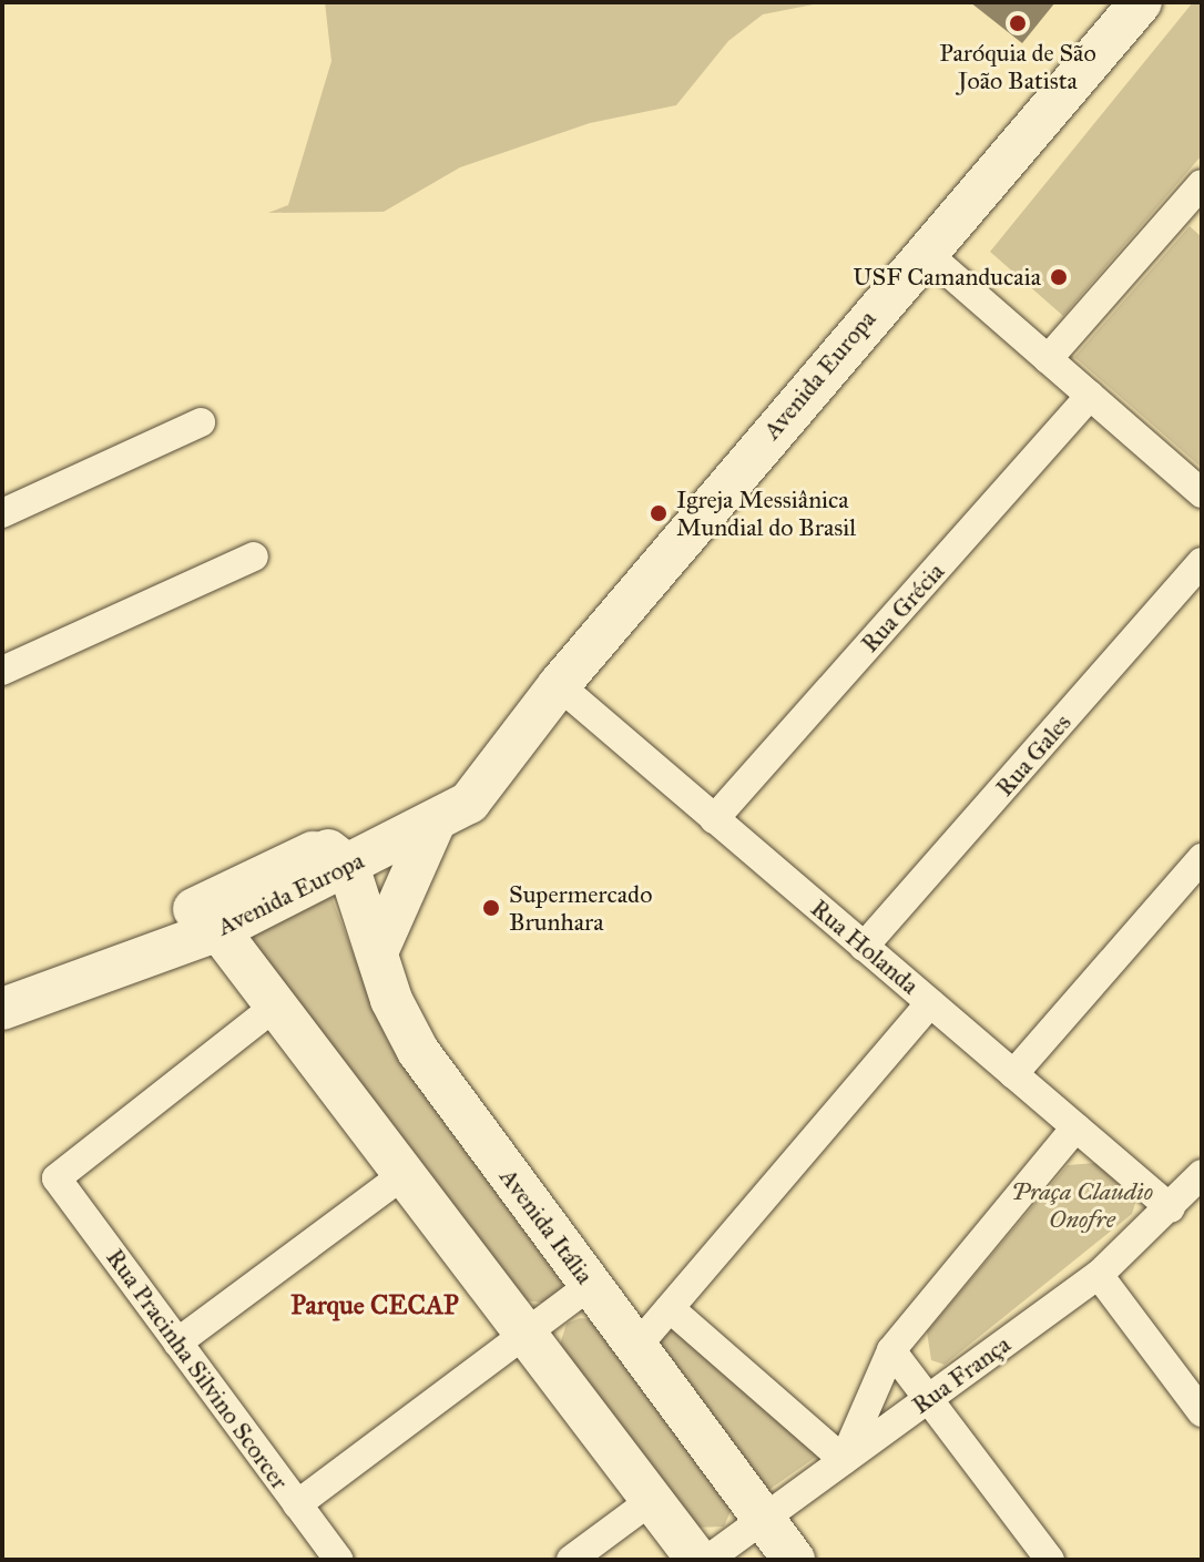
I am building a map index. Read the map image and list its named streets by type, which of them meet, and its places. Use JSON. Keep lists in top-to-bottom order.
{
  "streets": {
    "street": [
      "Avenida Europa",
      "Rua Grécia",
      "Rua Gales",
      "Rua Holanda",
      "Avenida Itália",
      "Rua Pracinha Silvino Scorcer",
      "Rua França"
    ]
  },
  "crossings": [
    ["Avenida Europa", "Rua Holanda"],
    ["Avenida Europa", "Avenida Itália"],
    ["Rua Grécia", "Rua Holanda"],
    ["Rua Gales", "Rua Holanda"],
    ["Rua Holanda", "Rua França"],
    ["Avenida Itália", "Rua França"]
  ],
  "districts": ["Parque CECAP"],
  "parks": ["Praça Claudio Onofre"],
  "places": [
    "Paróquia de São João Batista",
    "USF Camanducaia",
    "Igreja Messiânica Mundial do Brasil",
    "Supermercado Brunhara"
  ]
}
